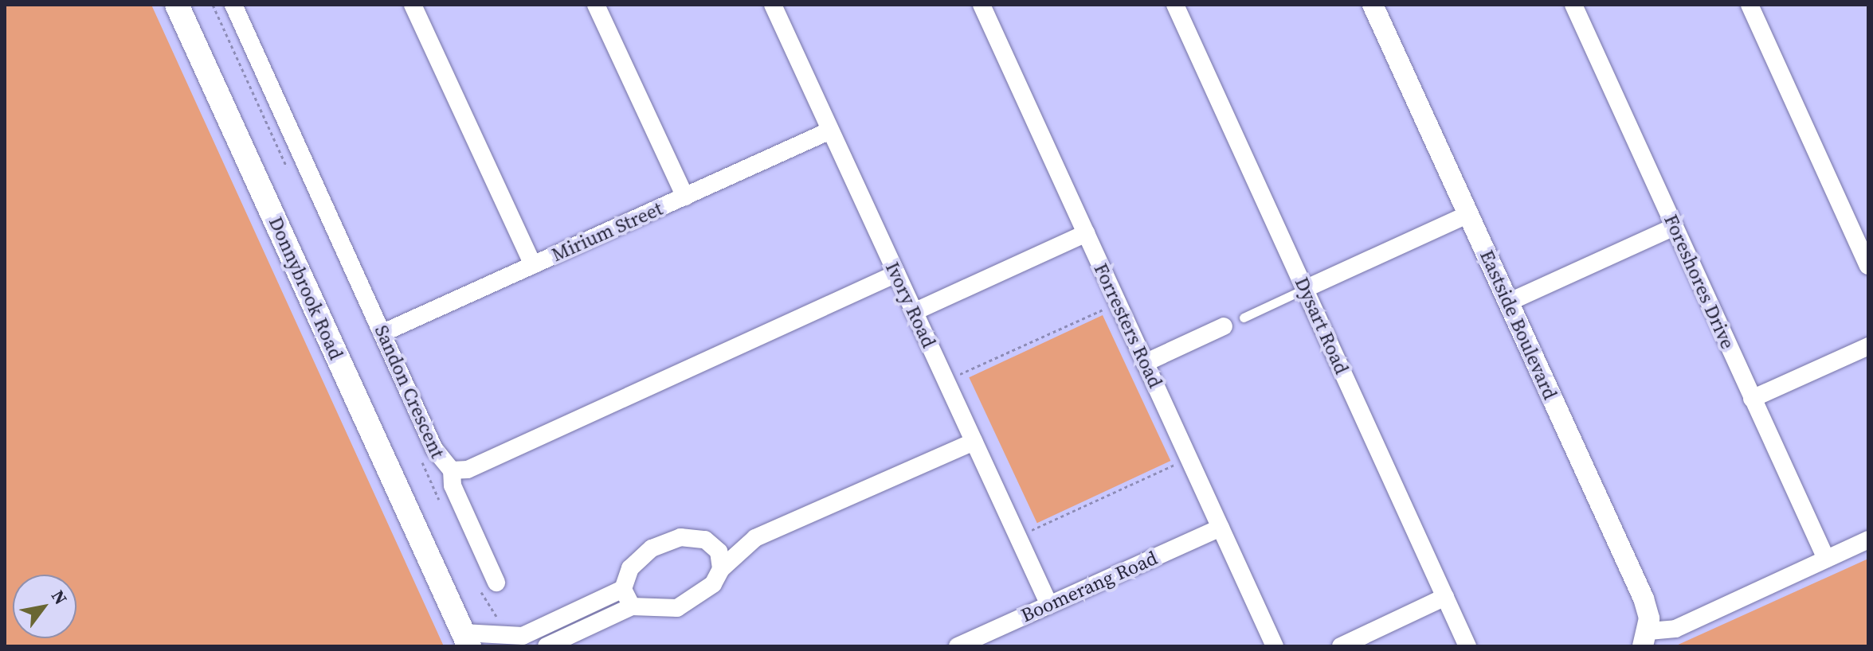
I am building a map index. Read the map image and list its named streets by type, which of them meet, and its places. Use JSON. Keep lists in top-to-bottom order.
{
  "streets": {
    "main road": ["Donnybrook Road"],
    "street": [
      "Mirium Street",
      "Foreshores Drive",
      "Ivory Road",
      "Eastside Boulevard",
      "Forresters Road",
      "Dysart Road",
      "Sandon Crescent",
      "Boomerang Road"
    ]
  },
  "crossings": [
    ["Mirium Street", "Ivory Road"],
    ["Mirium Street", "Sandon Crescent"],
    ["Ivory Road", "Sandon Crescent"],
    ["Ivory Road", "Boomerang Road"],
    ["Forresters Road", "Boomerang Road"]
  ],
  "north": "top right"
}
